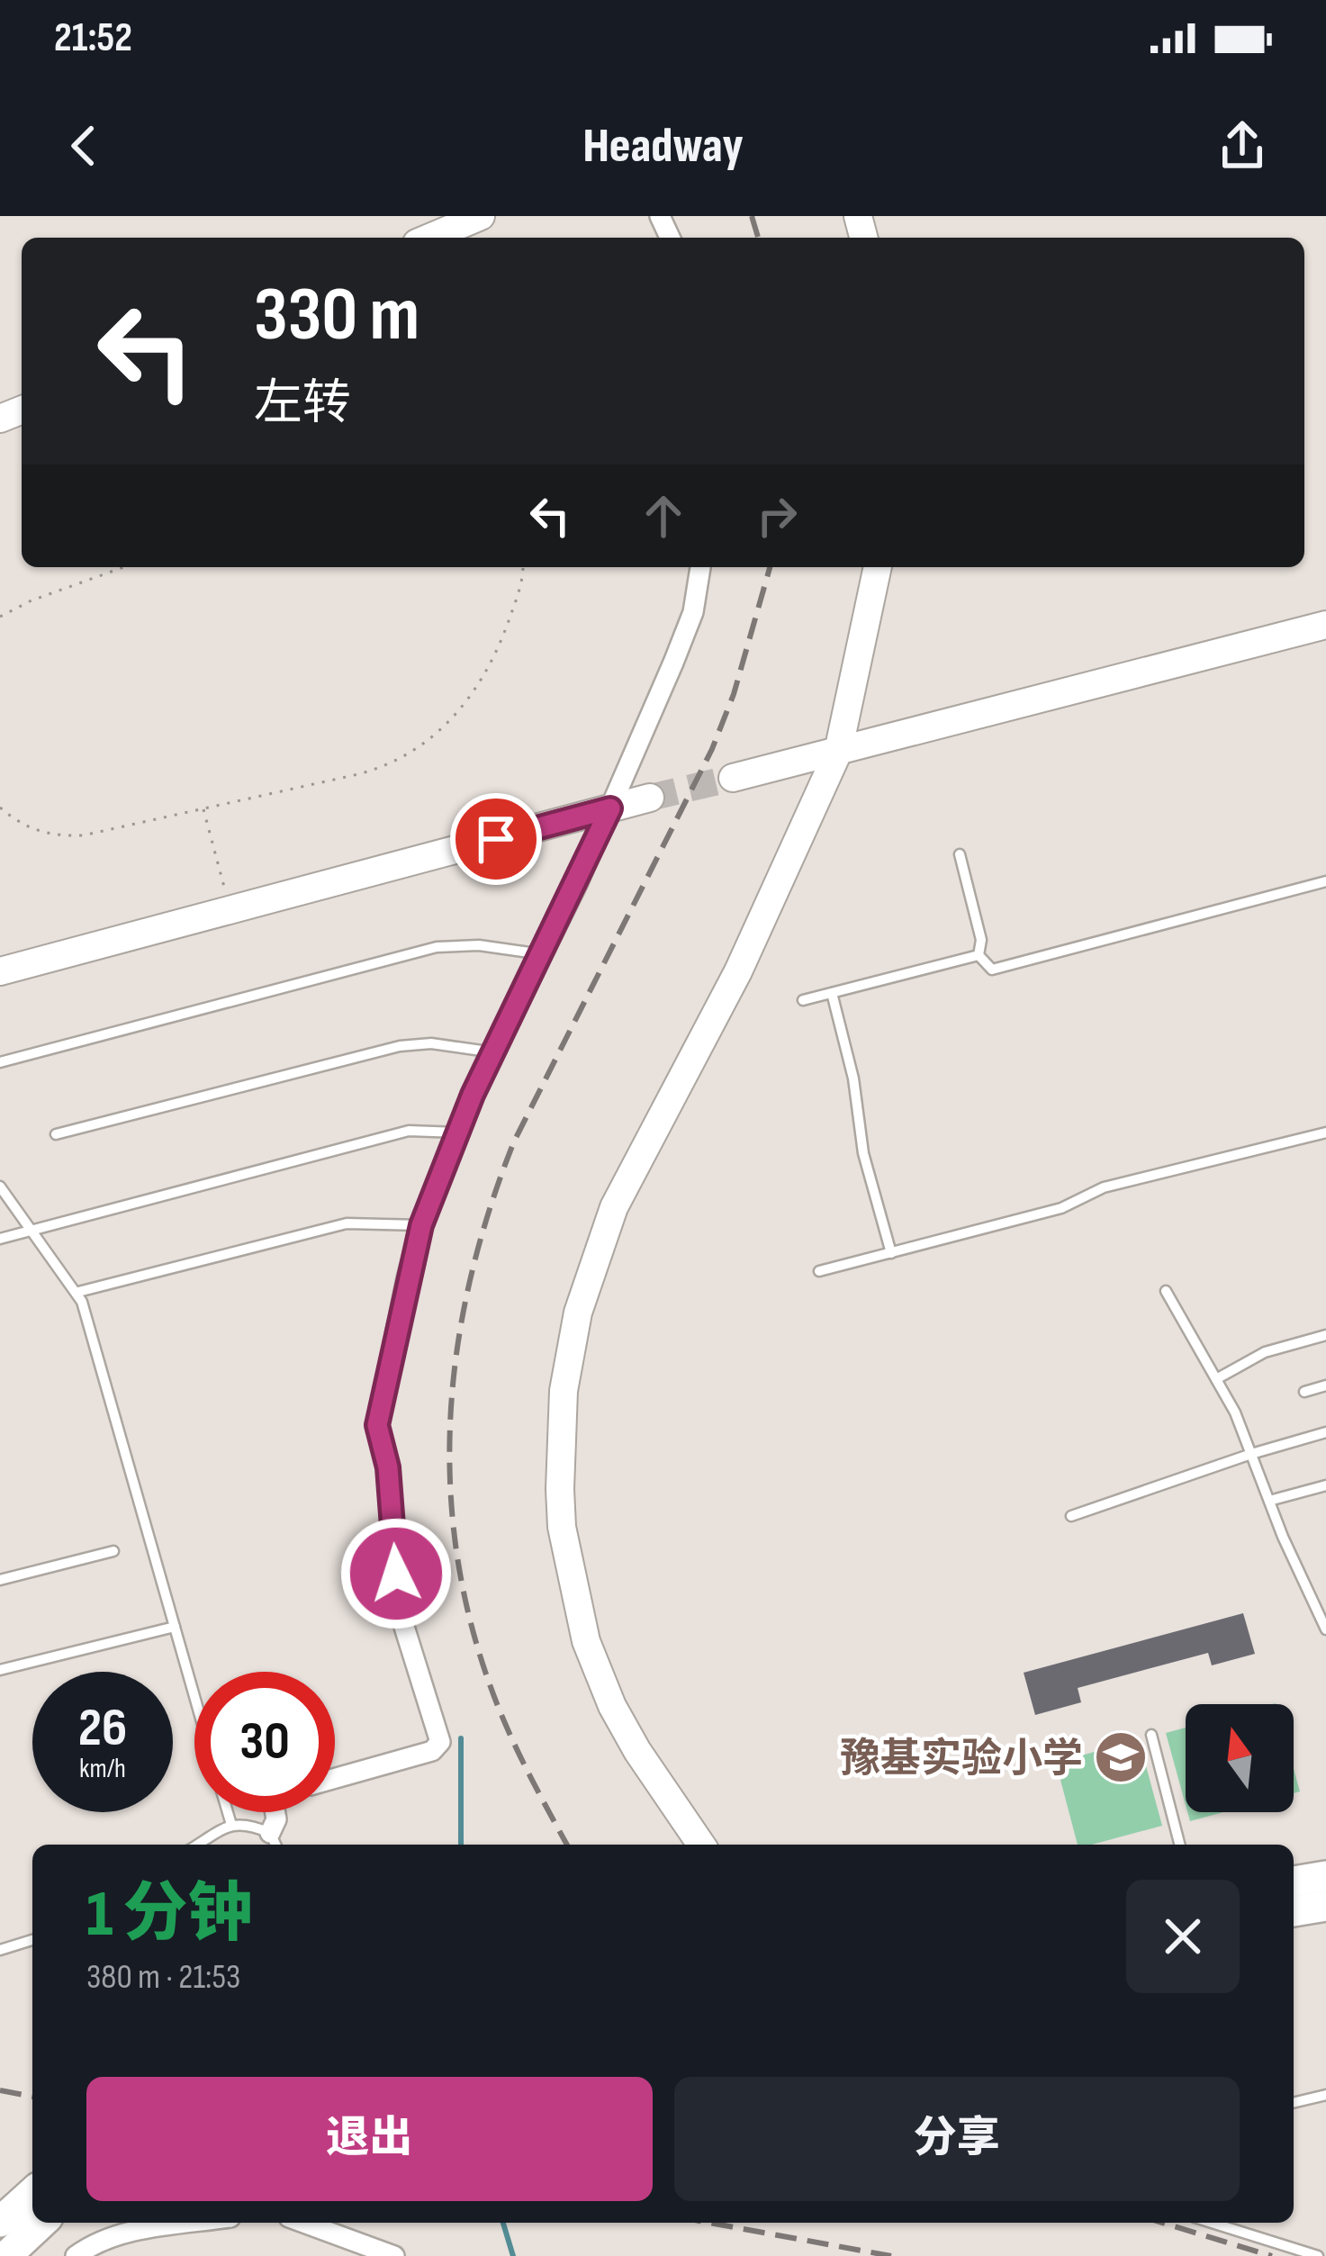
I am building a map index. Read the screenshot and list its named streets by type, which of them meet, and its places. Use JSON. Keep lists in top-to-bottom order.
{
  "places": {
    "school or university": ["豫基实验小学"]
  },
  "north": "top",
  "page": {
    "status": "21:52",
    "header": "Headway",
    "turn": ["330 m", "左转"],
    "speed": "26 km/h",
    "limit": "30",
    "heading": ["1 分钟", "380 m · 21:53"],
    "buttons": ["退出", "分享"]
  }
}
